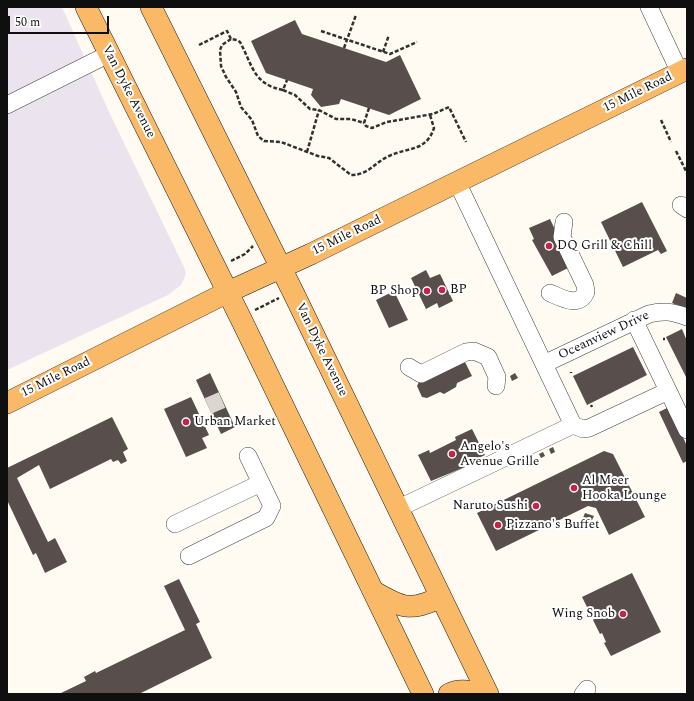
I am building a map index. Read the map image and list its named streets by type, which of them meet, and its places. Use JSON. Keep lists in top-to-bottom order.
{
  "streets": {
    "main road": ["Van Dyke Avenue", "15 Mile Road"],
    "street": ["Oceanview Drive"]
  },
  "crossings": [
    ["Van Dyke Avenue", "15 Mile Road"]
  ],
  "places": [
    "DQ Grill & Chill",
    "BP",
    "BP Shop",
    "Urban Market",
    "Angelo's Avenue Grille",
    "Al Meer Hooka Lounge",
    "Naruto Sushi",
    "Pizzano's Buffet",
    "Wing Snob"
  ],
  "scale_bar": "50 m"
}
